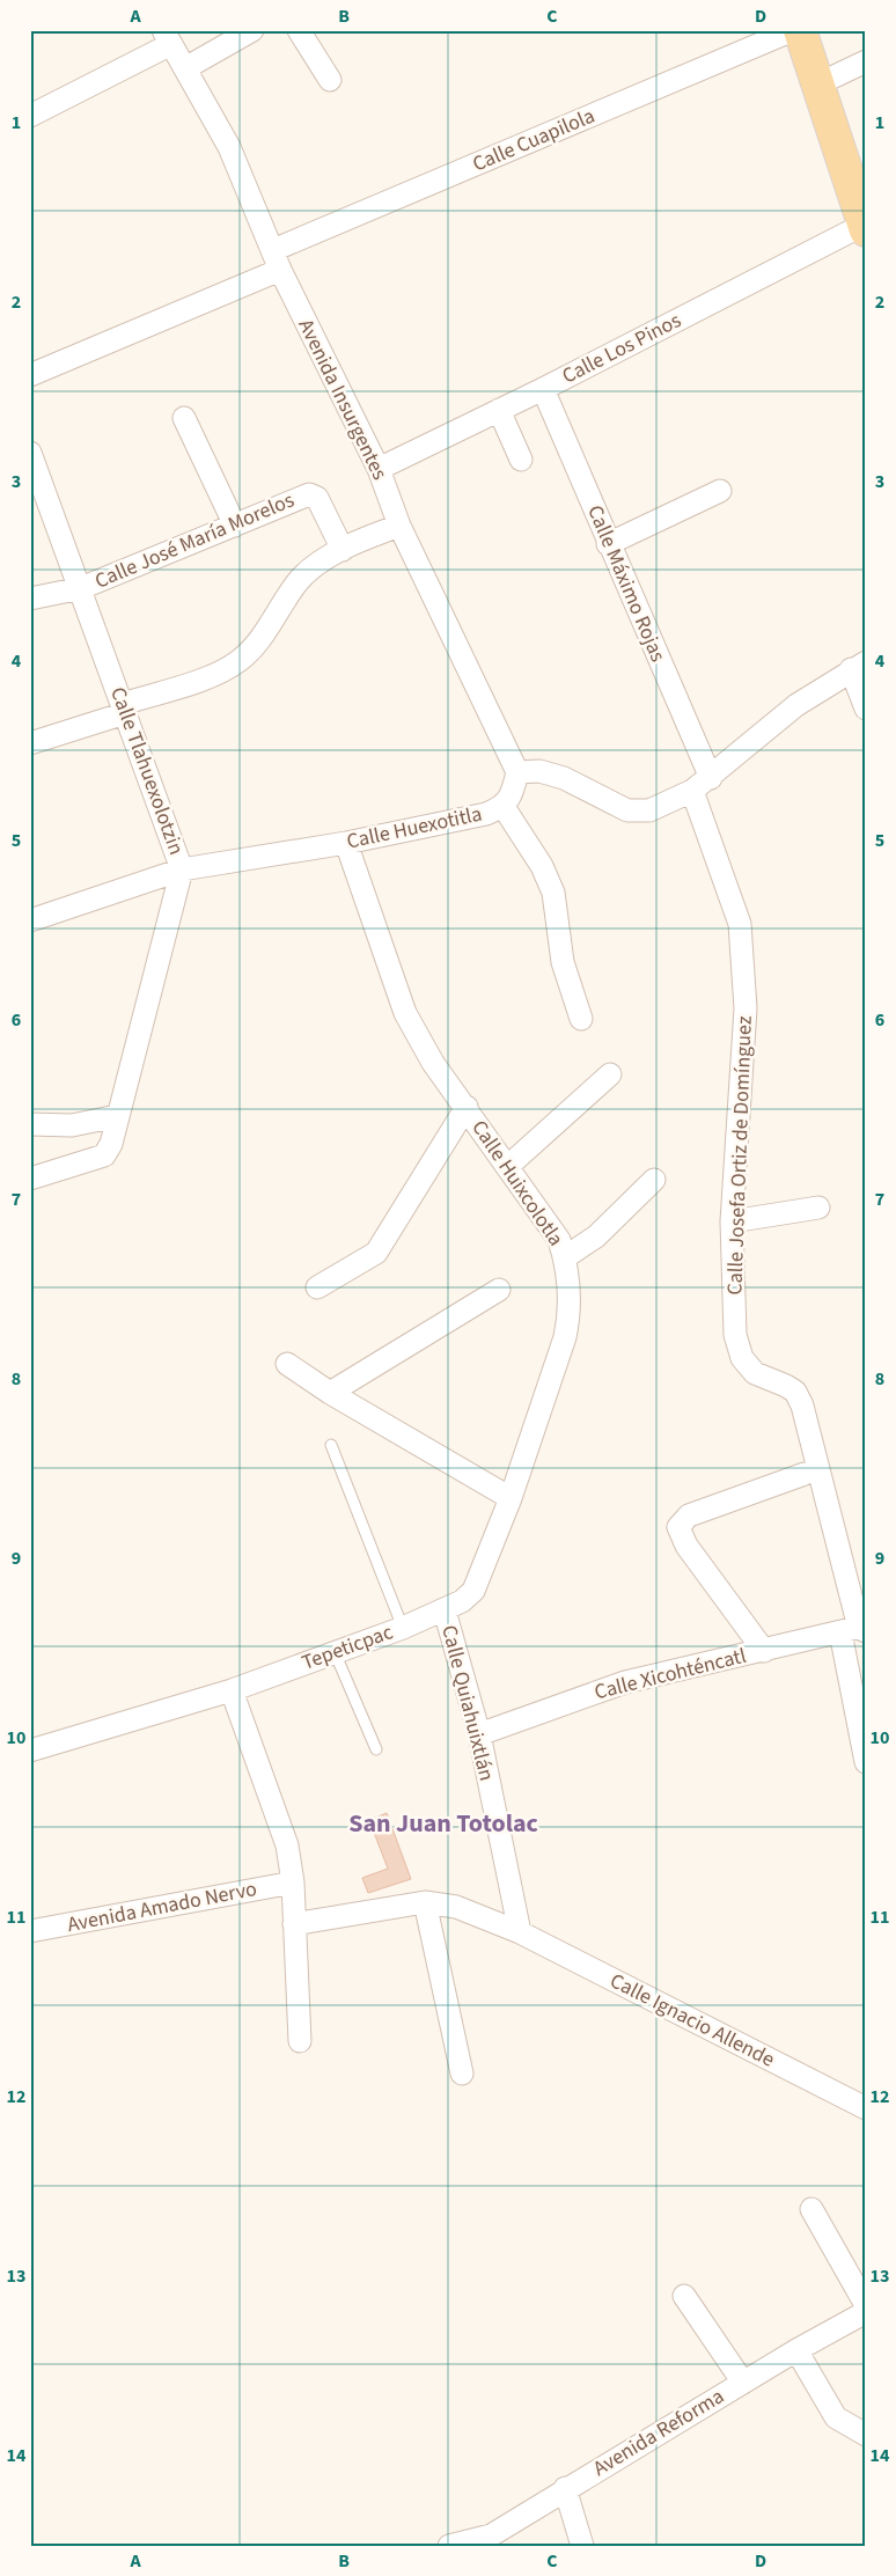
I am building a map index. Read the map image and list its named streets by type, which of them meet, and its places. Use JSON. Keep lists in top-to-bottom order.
{
  "streets": {
    "street": [
      "Calle Cuapilola",
      "Calle Los Pinos",
      "Avenida Insurgentes",
      "Calle José María Morelos",
      "Calle Máximo Rojas",
      "Calle Tlahuexolotzin",
      "Calle Huexotitla",
      "Calle Josefa Ortiz de Domínguez",
      "Calle Huixcolotla",
      "Tepeticpac",
      "Calle Xicohténcatl",
      "Calle Quiahuixtlán",
      "Avenida Amado Nervo",
      "Calle Ignacio Allende",
      "Avenida Reforma"
    ]
  },
  "crossings": [
    ["Calle Cuapilola", "Avenida Insurgentes"],
    ["Calle Los Pinos", "Avenida Insurgentes"],
    ["Calle Los Pinos", "Calle Máximo Rojas"],
    ["Avenida Insurgentes", "Calle Huexotitla"],
    ["Calle José María Morelos", "Calle Tlahuexolotzin"],
    ["Calle Tlahuexolotzin", "Calle Huexotitla"],
    ["Calle Huexotitla", "Calle Huixcolotla"],
    ["Calle Josefa Ortiz de Domínguez", "Calle Xicohténcatl"],
    ["Calle Huixcolotla", "Tepeticpac"],
    ["Calle Huixcolotla", "Calle Quiahuixtlán"],
    ["Tepeticpac", "Calle Quiahuixtlán"],
    ["Calle Xicohténcatl", "Calle Quiahuixtlán"],
    ["Calle Quiahuixtlán", "Calle Ignacio Allende"]
  ],
  "districts": ["San Juan Totolac"],
  "grid": {
    "columns": [
      "A",
      "B",
      "C",
      "D"
    ],
    "rows": [
      "1",
      "2",
      "3",
      "4",
      "5",
      "6",
      "7",
      "8",
      "9",
      "10",
      "11",
      "12",
      "13",
      "14"
    ]
  }
}
